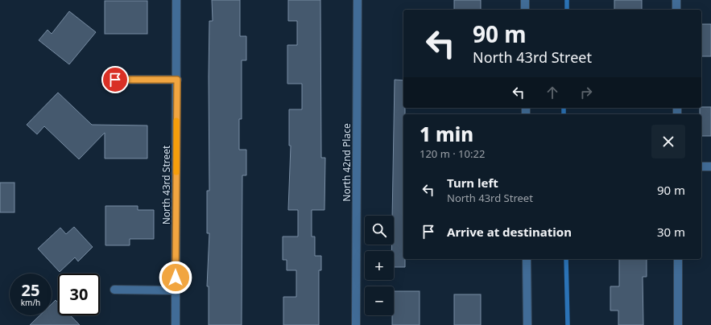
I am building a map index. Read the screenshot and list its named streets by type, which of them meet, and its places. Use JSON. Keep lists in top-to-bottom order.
{
  "streets": {
    "street": ["North 42nd Place", "North 43rd Street"]
  },
  "page": {
    "turn": ["90 m", "North 43rd Street"],
    "heading": ["1 min", "120 m · 10:22"],
    "list": [
      {
        "name": "Turn left",
        "note": "North 43rd Street",
        "value": "90 m"
      },
      {
        "name": "Arrive at destination",
        "value": "30 m"
      }
    ],
    "map_buttons": ["+", "−"],
    "speed": "25 km/h",
    "limit": "30"
  }
}
